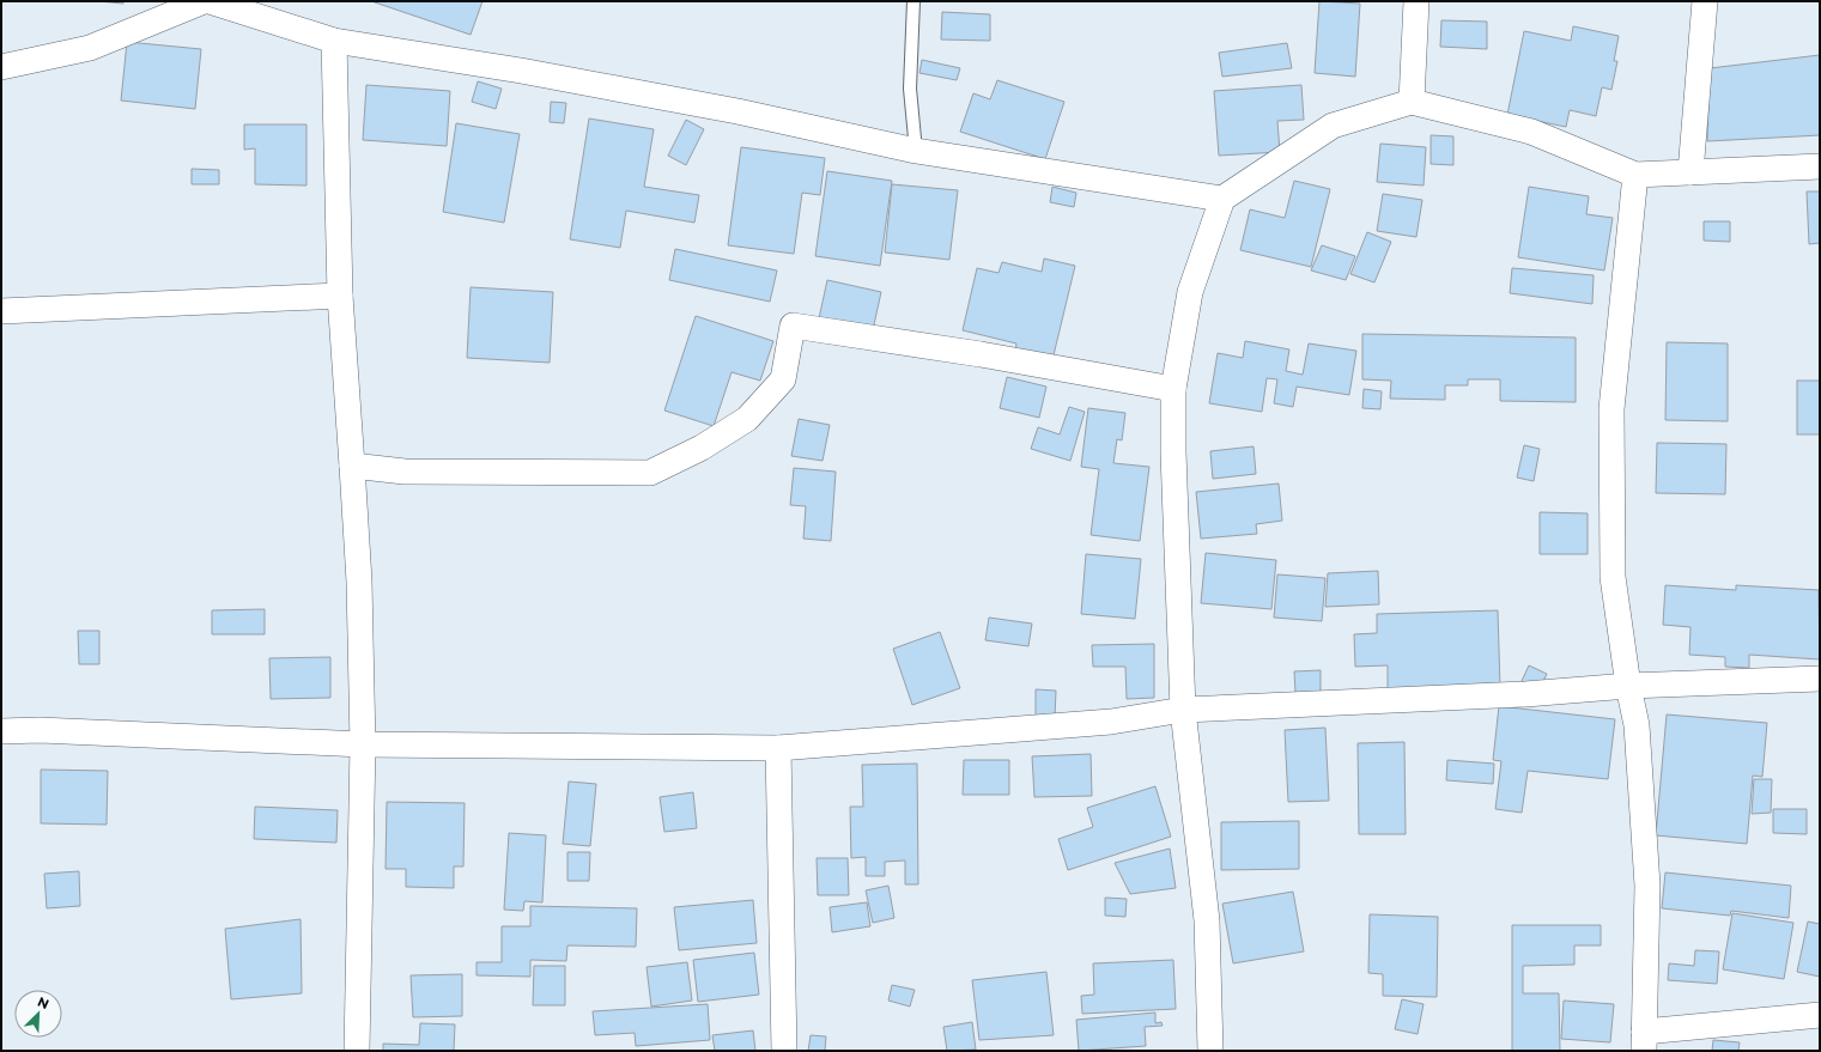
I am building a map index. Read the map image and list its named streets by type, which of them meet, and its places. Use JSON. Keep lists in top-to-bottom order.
{
  "north": "top right"
}
